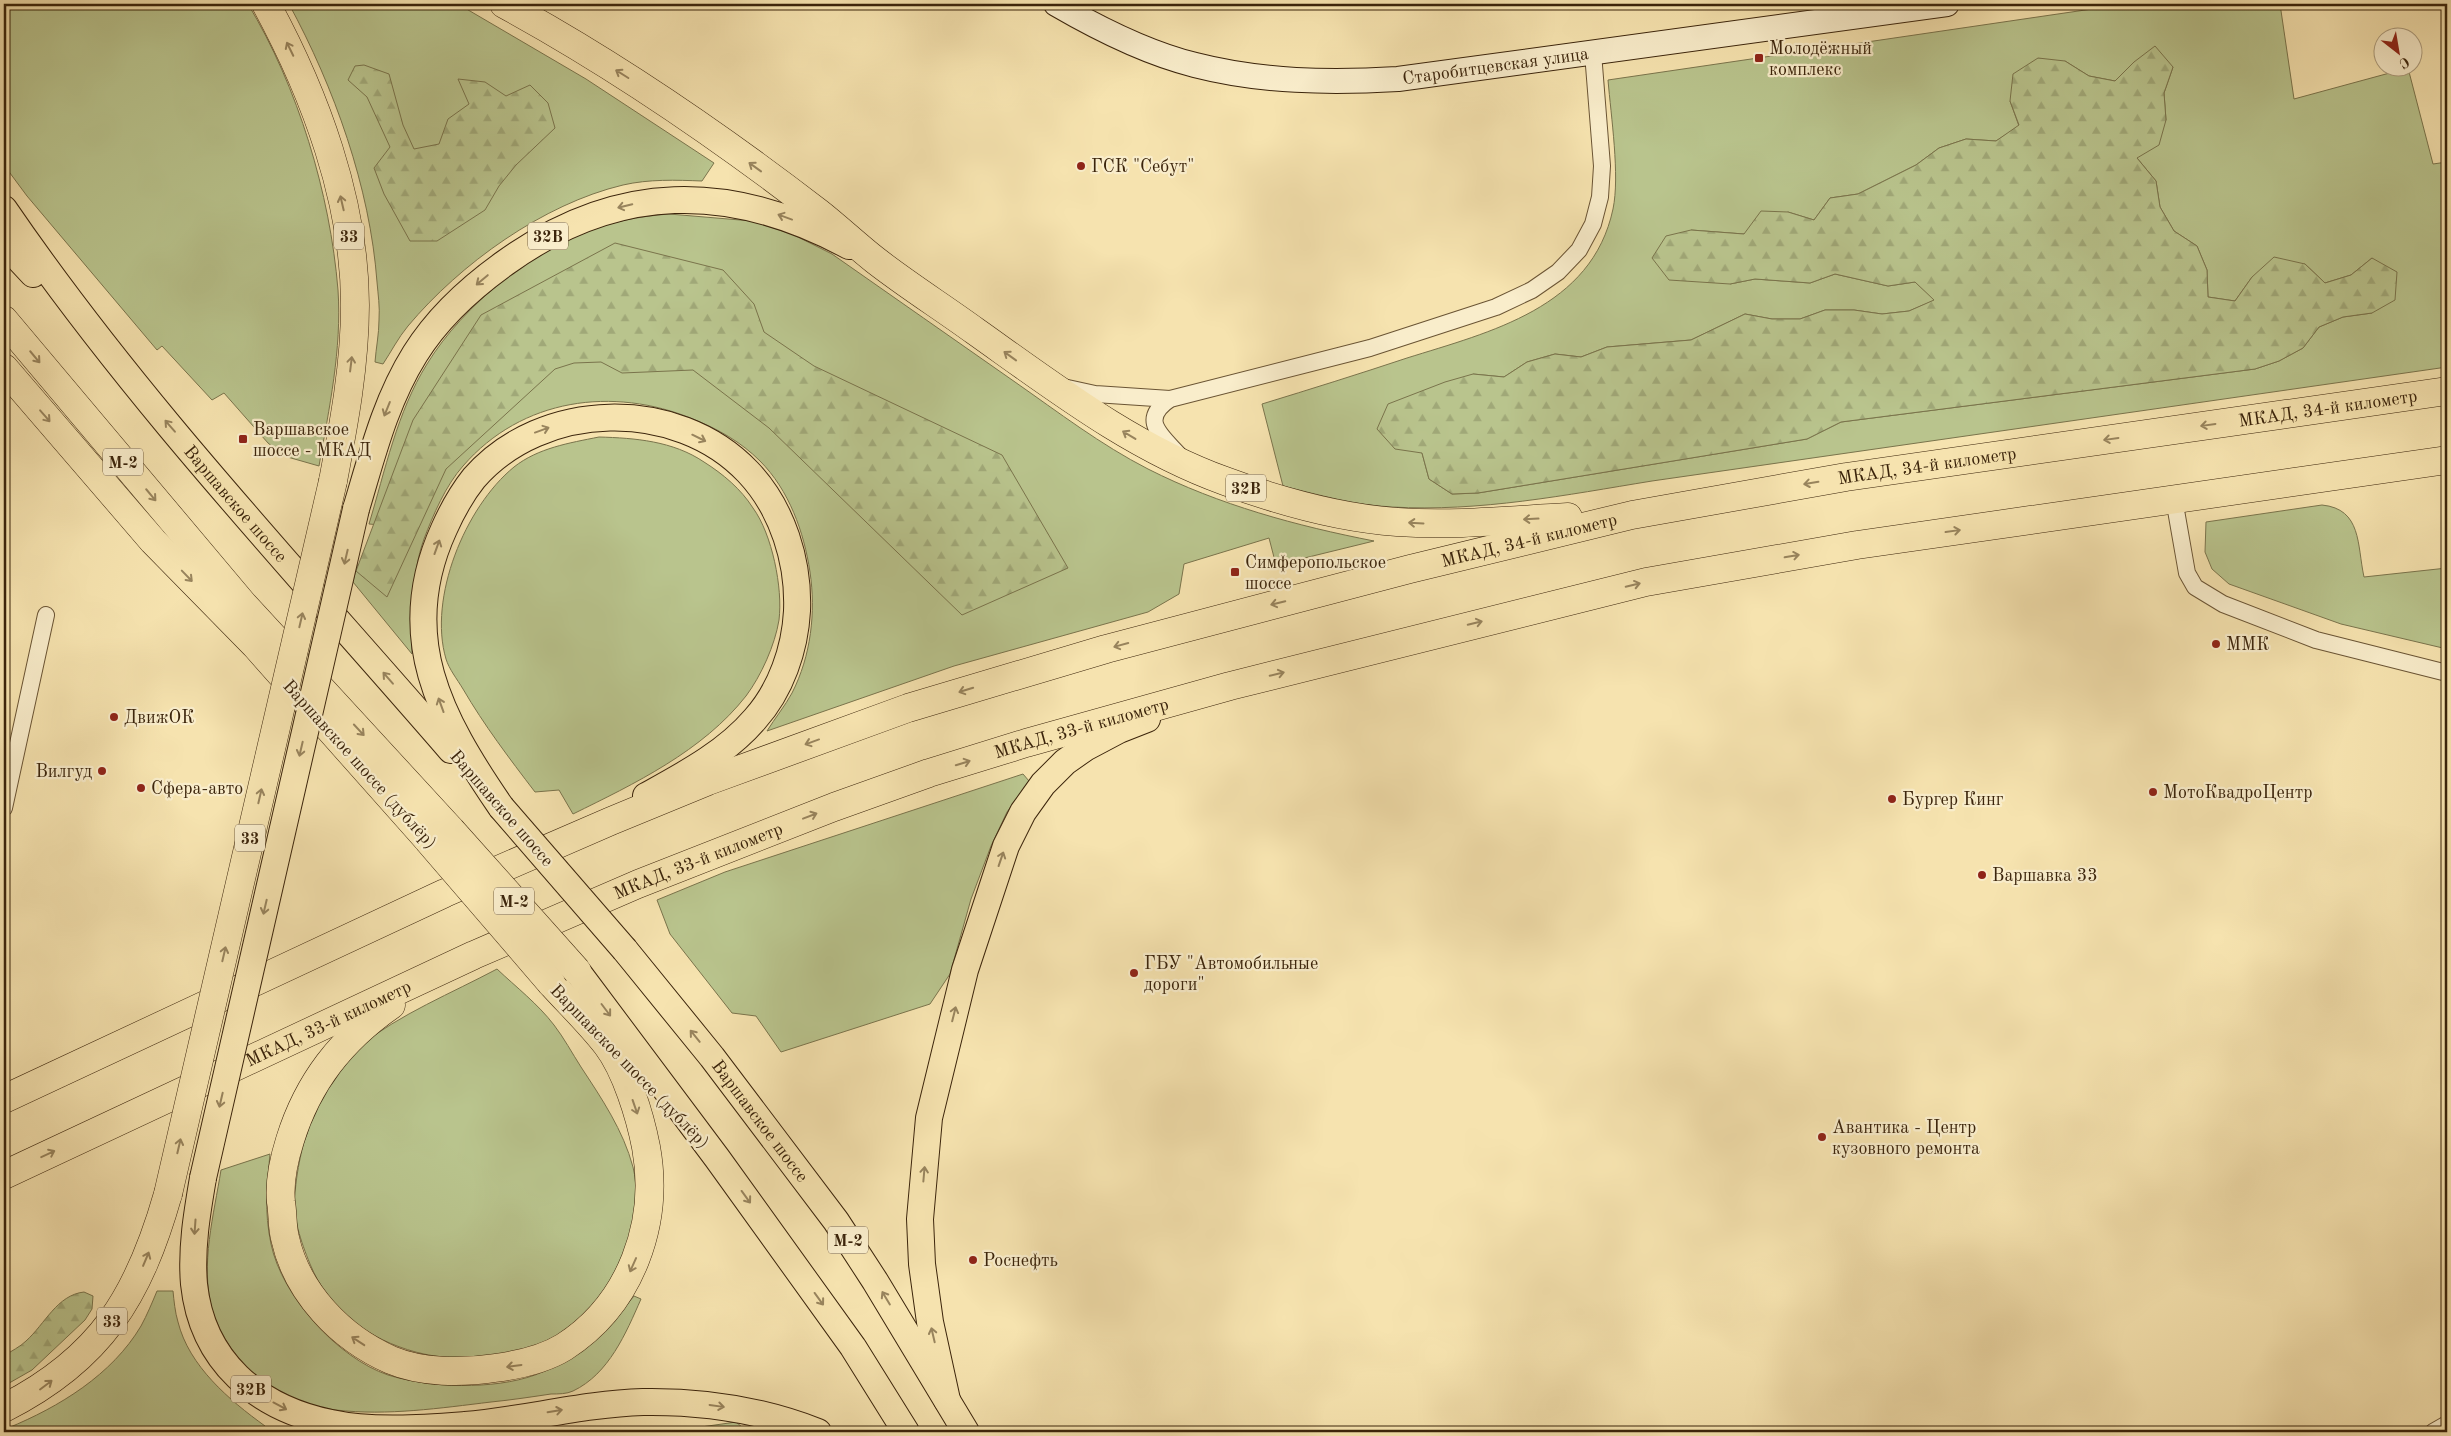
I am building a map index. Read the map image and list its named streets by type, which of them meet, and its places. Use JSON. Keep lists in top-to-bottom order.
{
  "streets": {
    "highway": [
      "33",
      "32B",
      "МКАД, 34-й километр",
      "М-2",
      "МКАД, 33-й километр",
      "Варшавское шоссе (дублёр)"
    ],
    "main road": ["Варшавское шоссе"],
    "street": ["Старобитцевская улица"]
  },
  "crossings": [
    ["32B", "МКАД, 34-й километр"],
    ["М-2", "Варшавское шоссе"],
    ["М-2", "Варшавское шоссе (дублёр)"]
  ],
  "places": {
    "transit": ["Молодёжный комплекс", "Варшавское шоссе - МКАД", "Симферопольское шоссе"],
    "other": [
      "ГСК \"Себут\"",
      "ММК",
      "ДвижОК",
      "Вилгуд",
      "Сфера-авто",
      "МотоКвадроЦентр",
      "Бургер Кинг",
      "Варшавка 33",
      "ГБУ \"Автомобильные дороги\"",
      "Авантика - Центр кузовного ремонта",
      "Роснефть"
    ]
  },
  "north": "bottom right"
}
